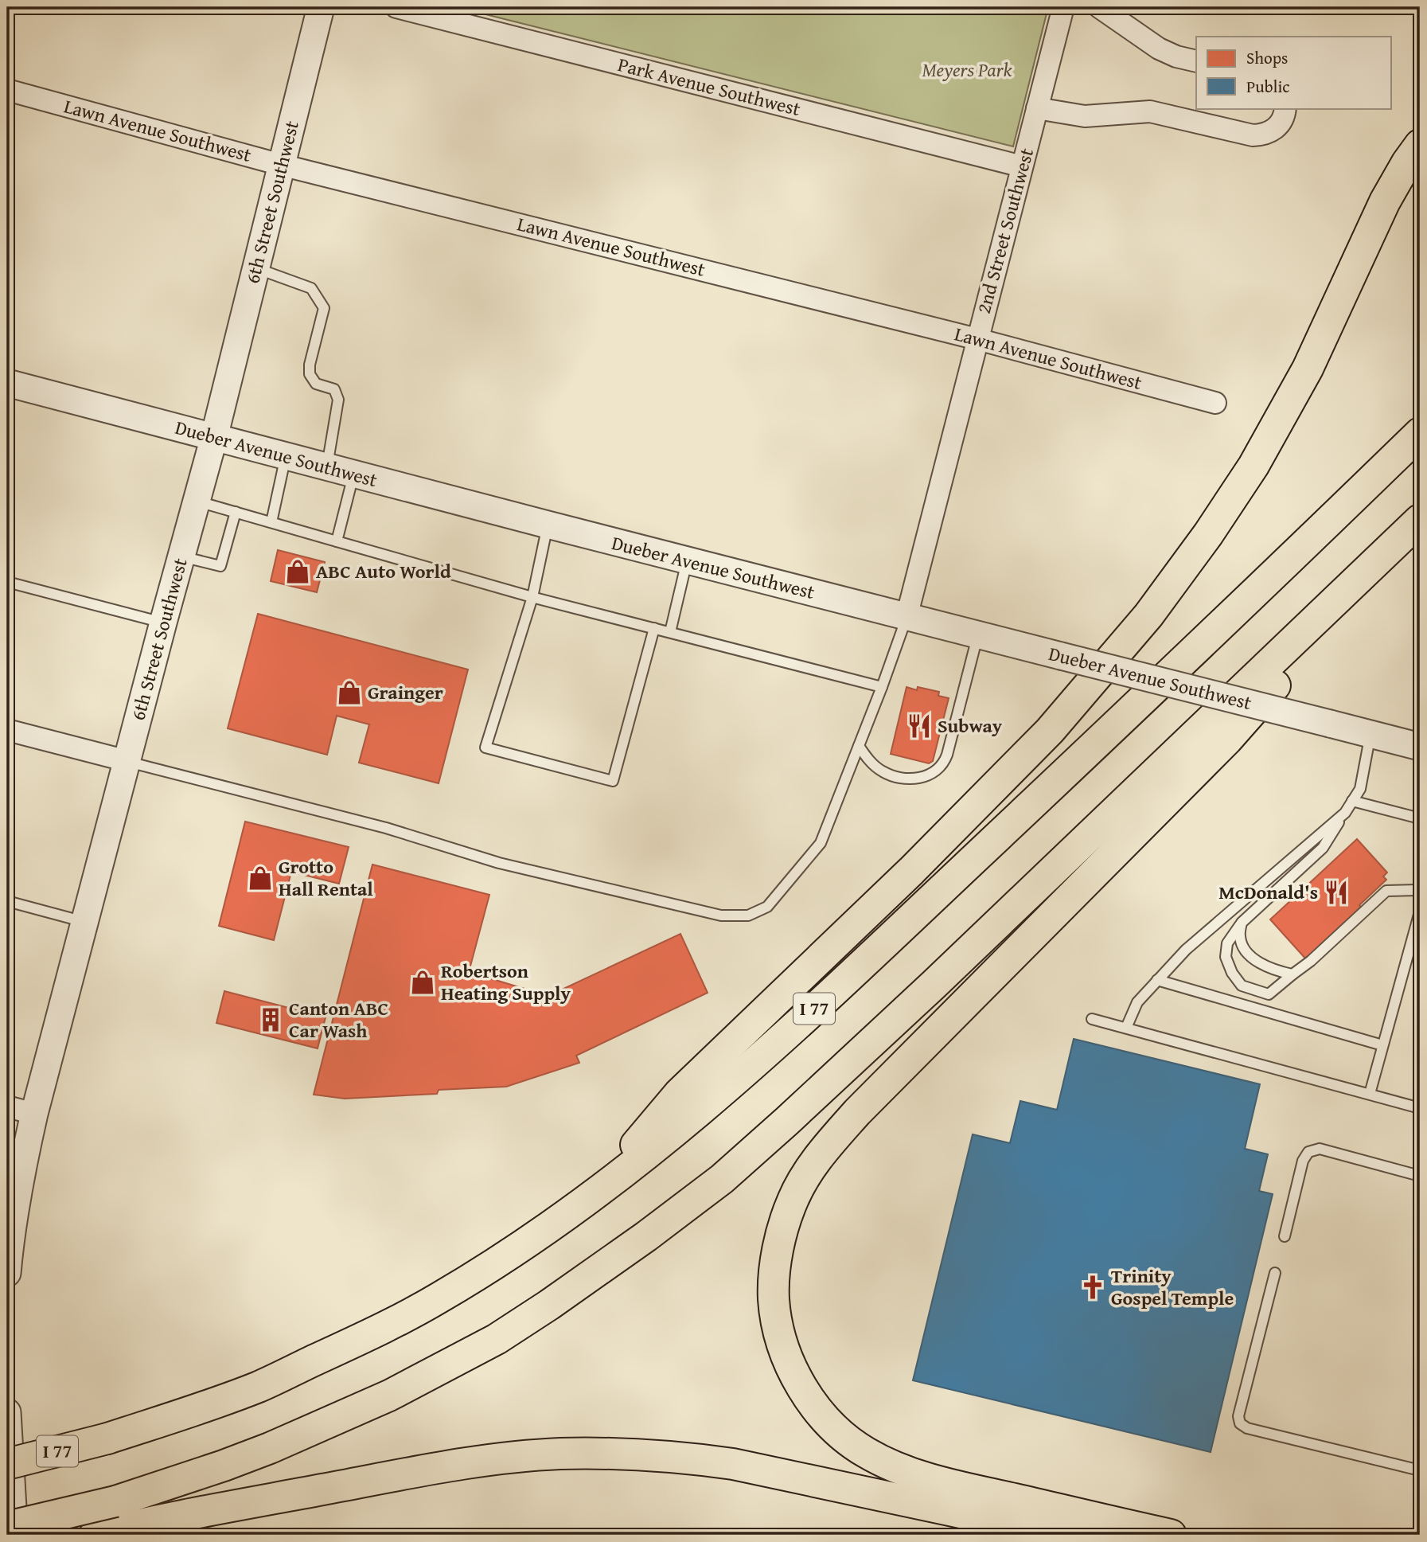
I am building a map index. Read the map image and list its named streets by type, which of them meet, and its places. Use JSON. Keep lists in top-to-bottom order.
{
  "streets": {
    "highway": ["I 77"],
    "street": [
      "Park Avenue Southwest",
      "Lawn Avenue Southwest",
      "6th Street Southwest",
      "2nd Street Southwest",
      "Dueber Avenue Southwest"
    ]
  },
  "crossings": [
    ["Park Avenue Southwest", "2nd Street Southwest"],
    ["Lawn Avenue Southwest", "6th Street Southwest"],
    ["Lawn Avenue Southwest", "2nd Street Southwest"],
    ["6th Street Southwest", "Dueber Avenue Southwest"],
    ["2nd Street Southwest", "Dueber Avenue Southwest"]
  ],
  "parks": ["Meyers Park"],
  "places": {
    "shop": [
      "ABC Auto World",
      "Grainger",
      "Grotto Hall Rental",
      "Robertson Heating Supply"
    ],
    "restaurant": ["Subway", "McDonald's"],
    "building": ["Canton ABC Car Wash"],
    "church": ["Trinity Gospel Temple"]
  },
  "legend": ["Shops", "Public"]
}
